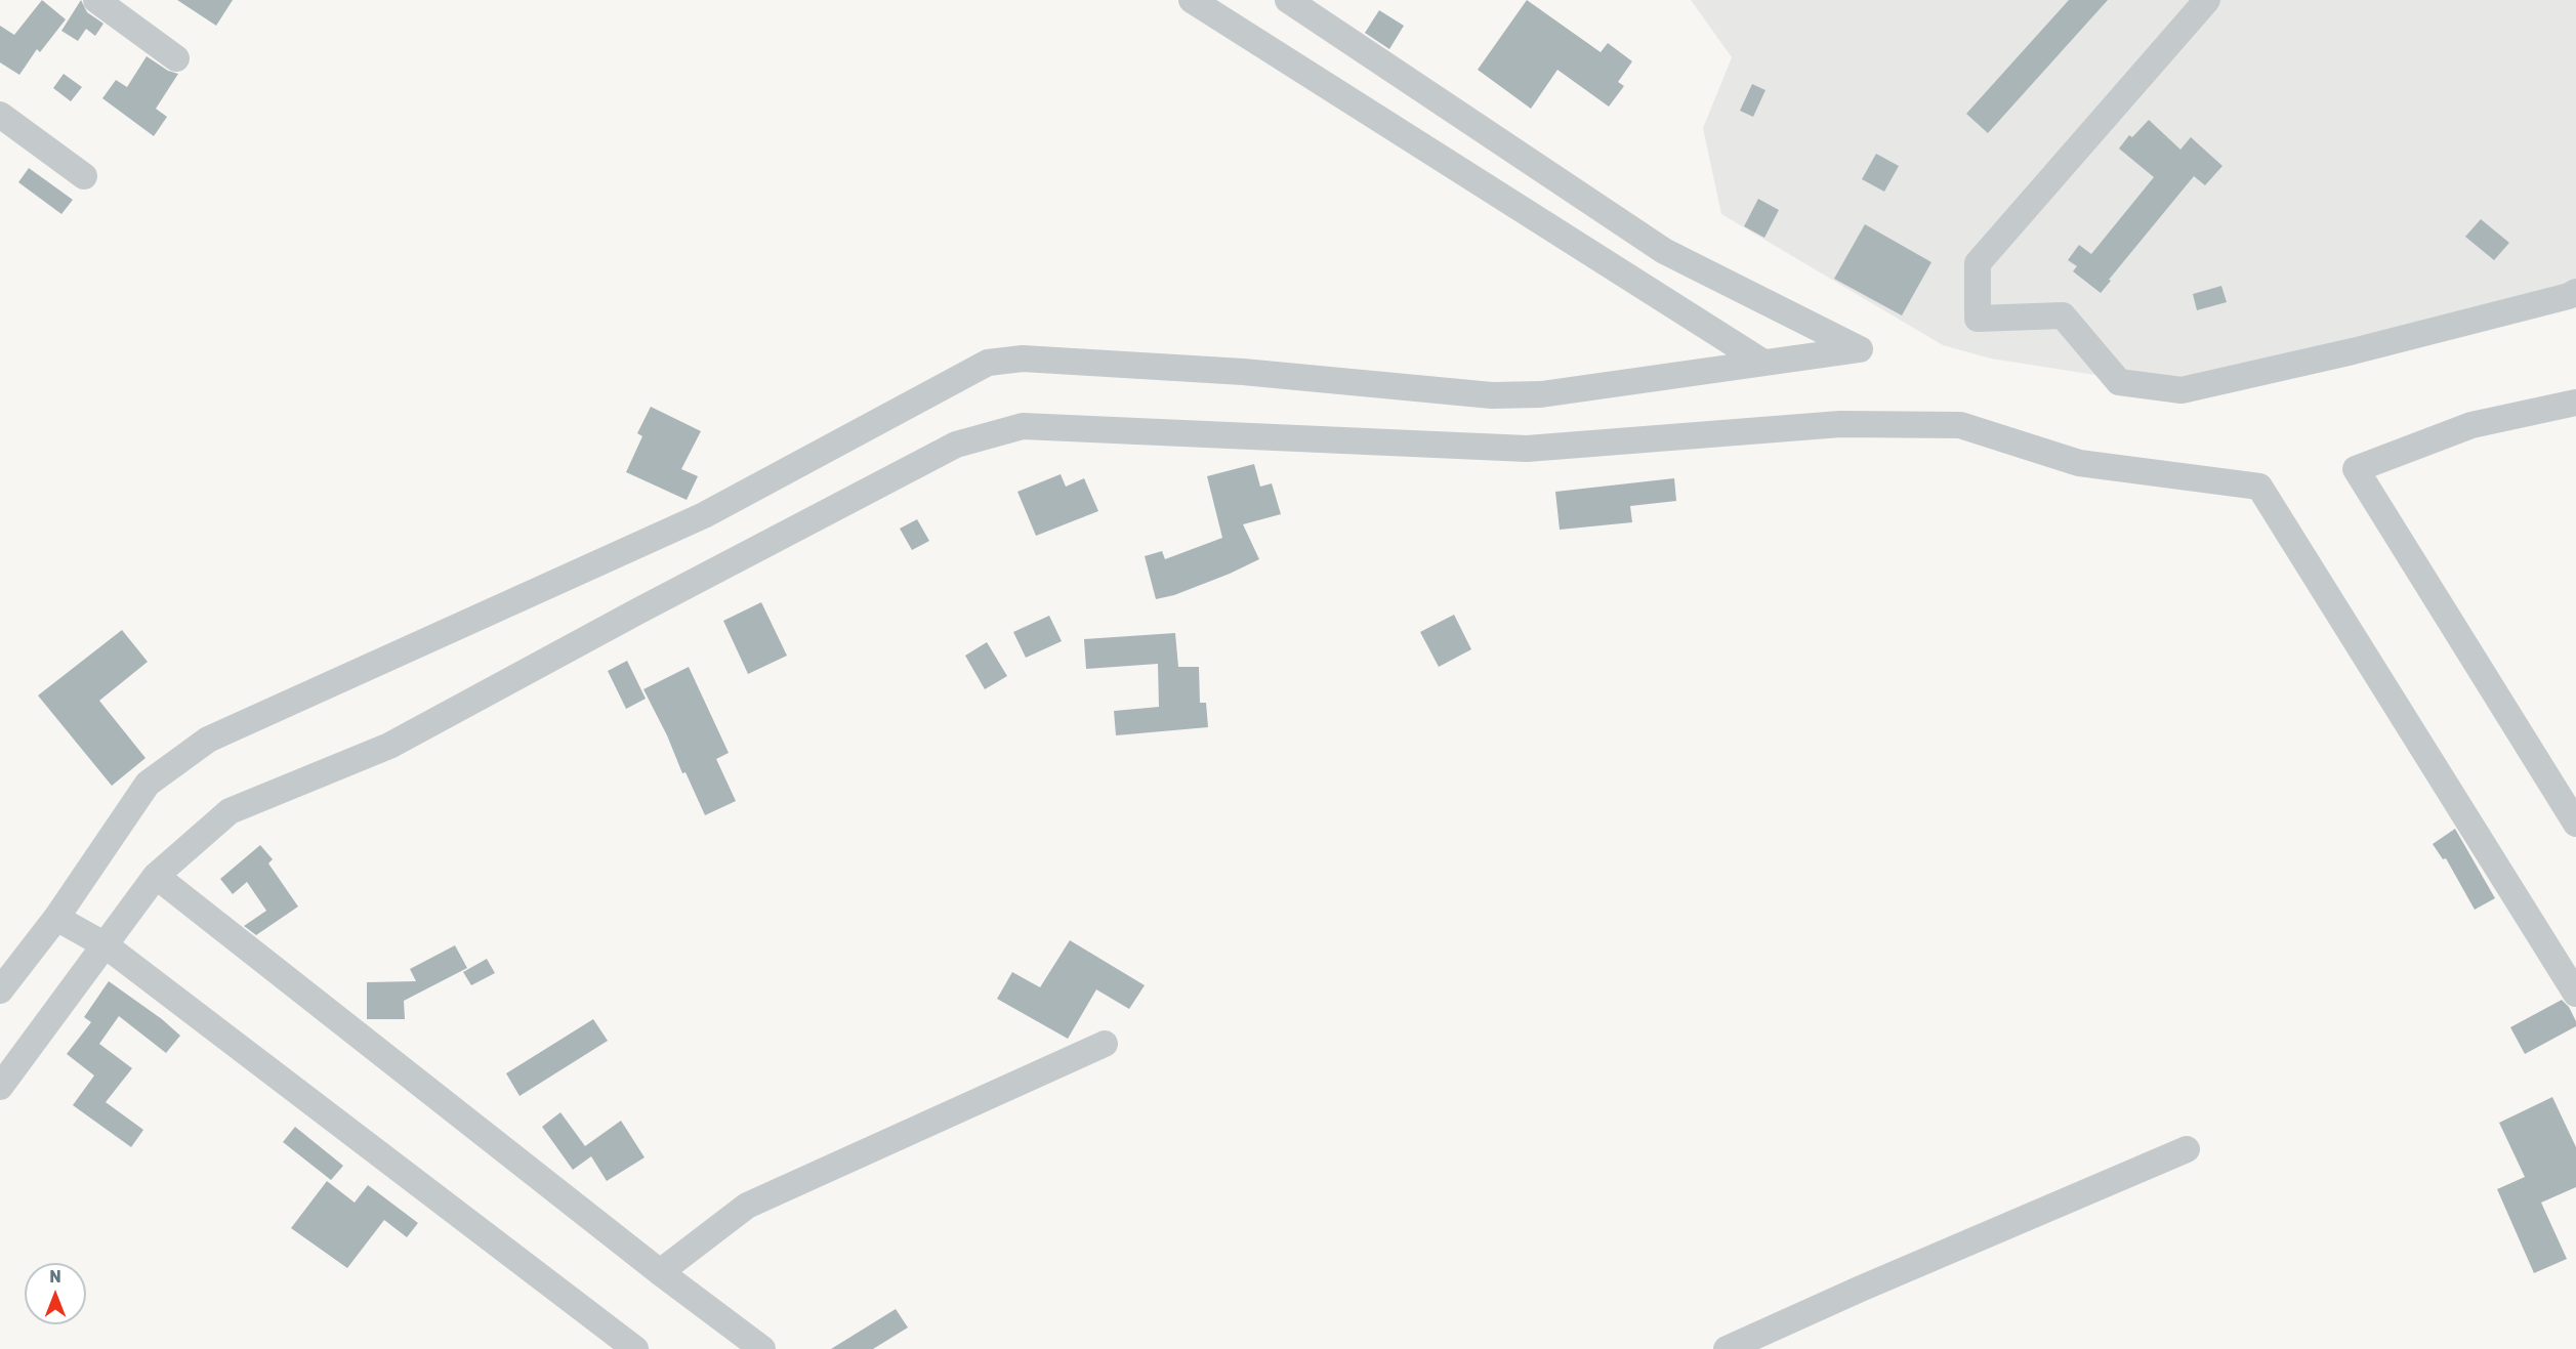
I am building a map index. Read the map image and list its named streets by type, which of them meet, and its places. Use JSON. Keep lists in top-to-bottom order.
{
  "north": "top"
}
